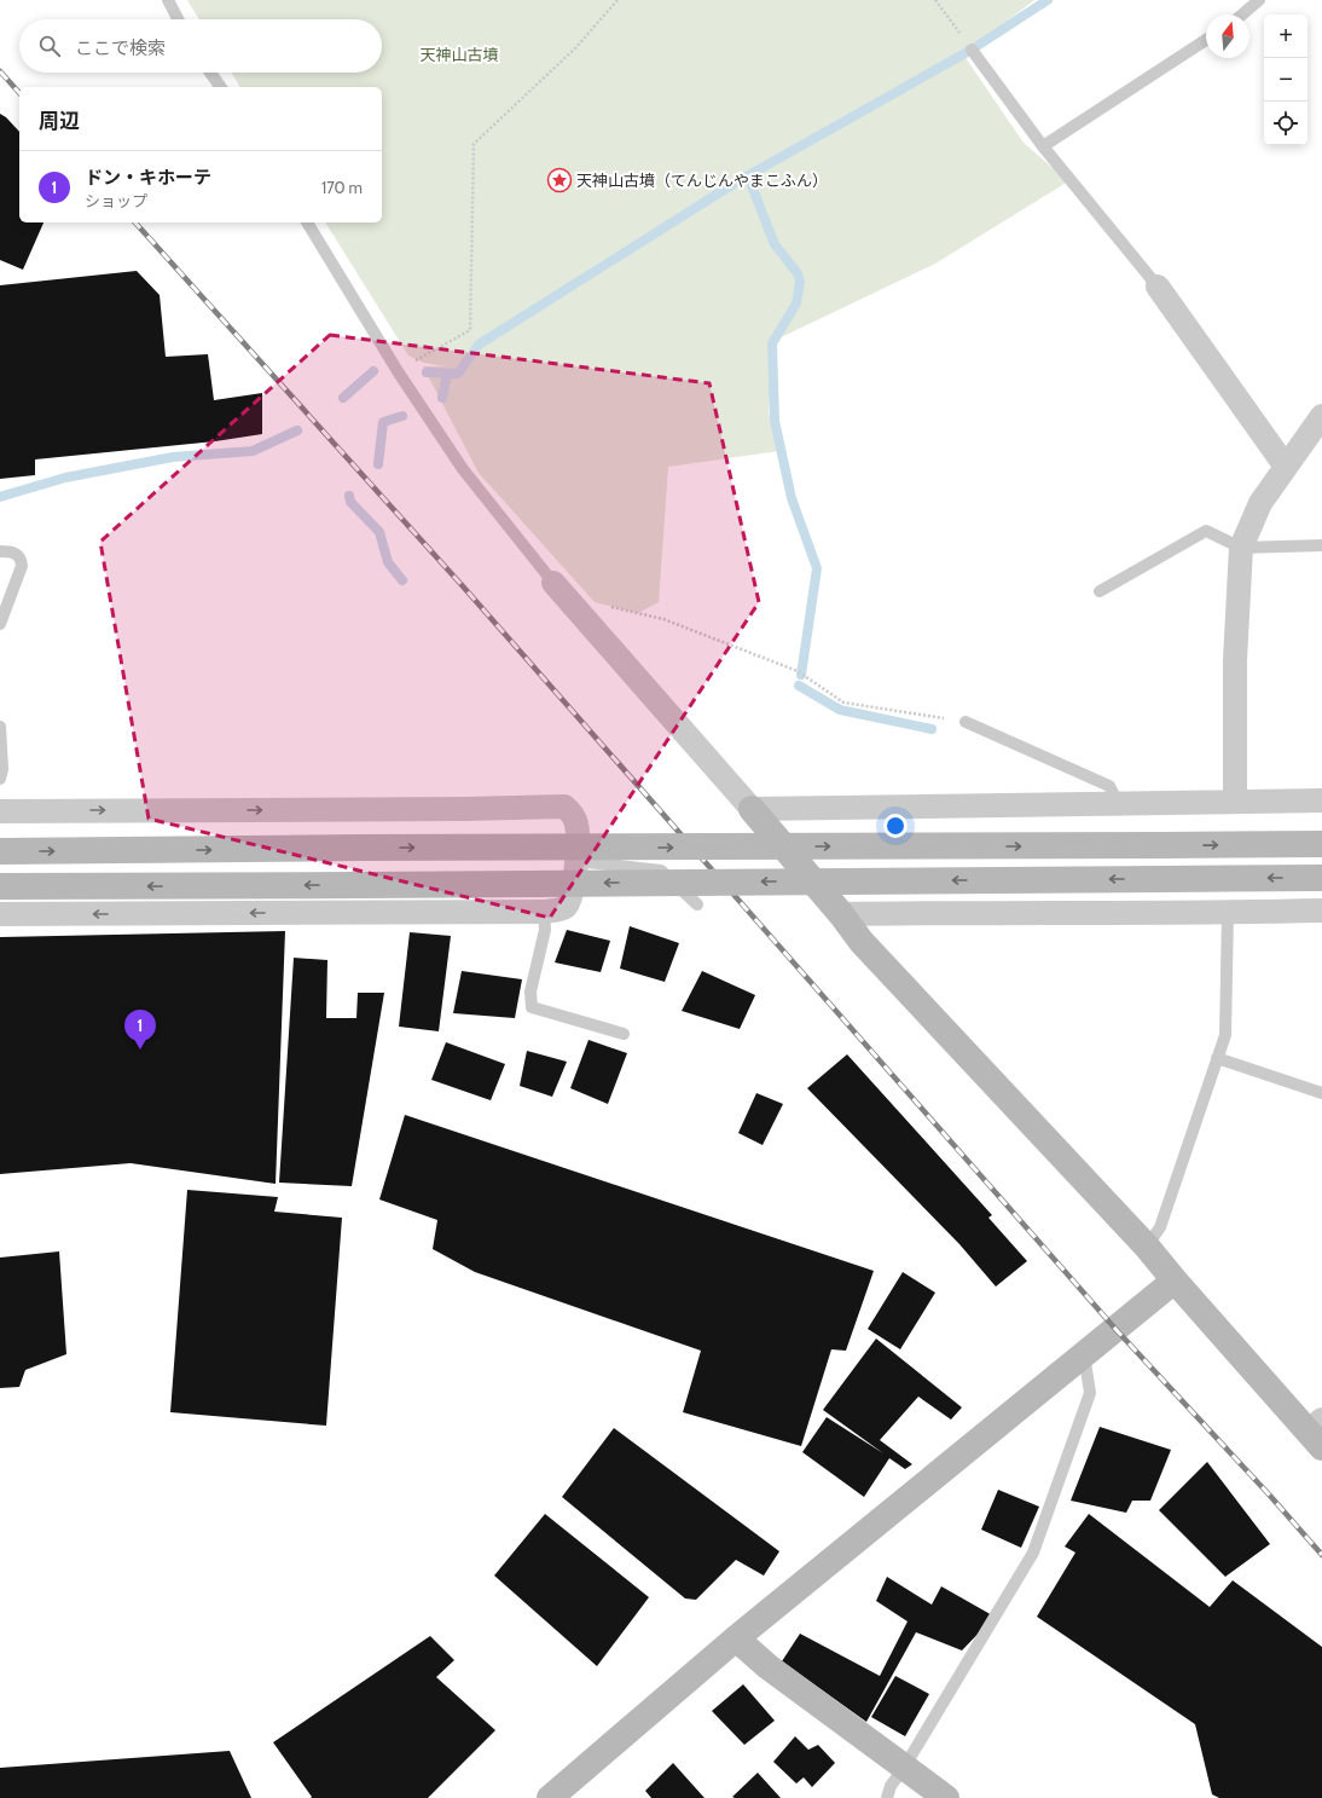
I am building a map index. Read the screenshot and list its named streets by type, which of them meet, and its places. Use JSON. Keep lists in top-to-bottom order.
{
  "parks": ["天神山古墳"],
  "places": {
    "place": ["天神山古墳（てんじんやまこふん）"]
  },
  "north": "top",
  "page": {
    "map_buttons": ["+", "−"],
    "search": "ここで検索",
    "heading": "周辺",
    "list": [
      {
        "mark": "1",
        "name": "ドン・キホーテ",
        "note": "ショップ",
        "value": "170 m"
      }
    ],
    "pins": "1"
  }
}
